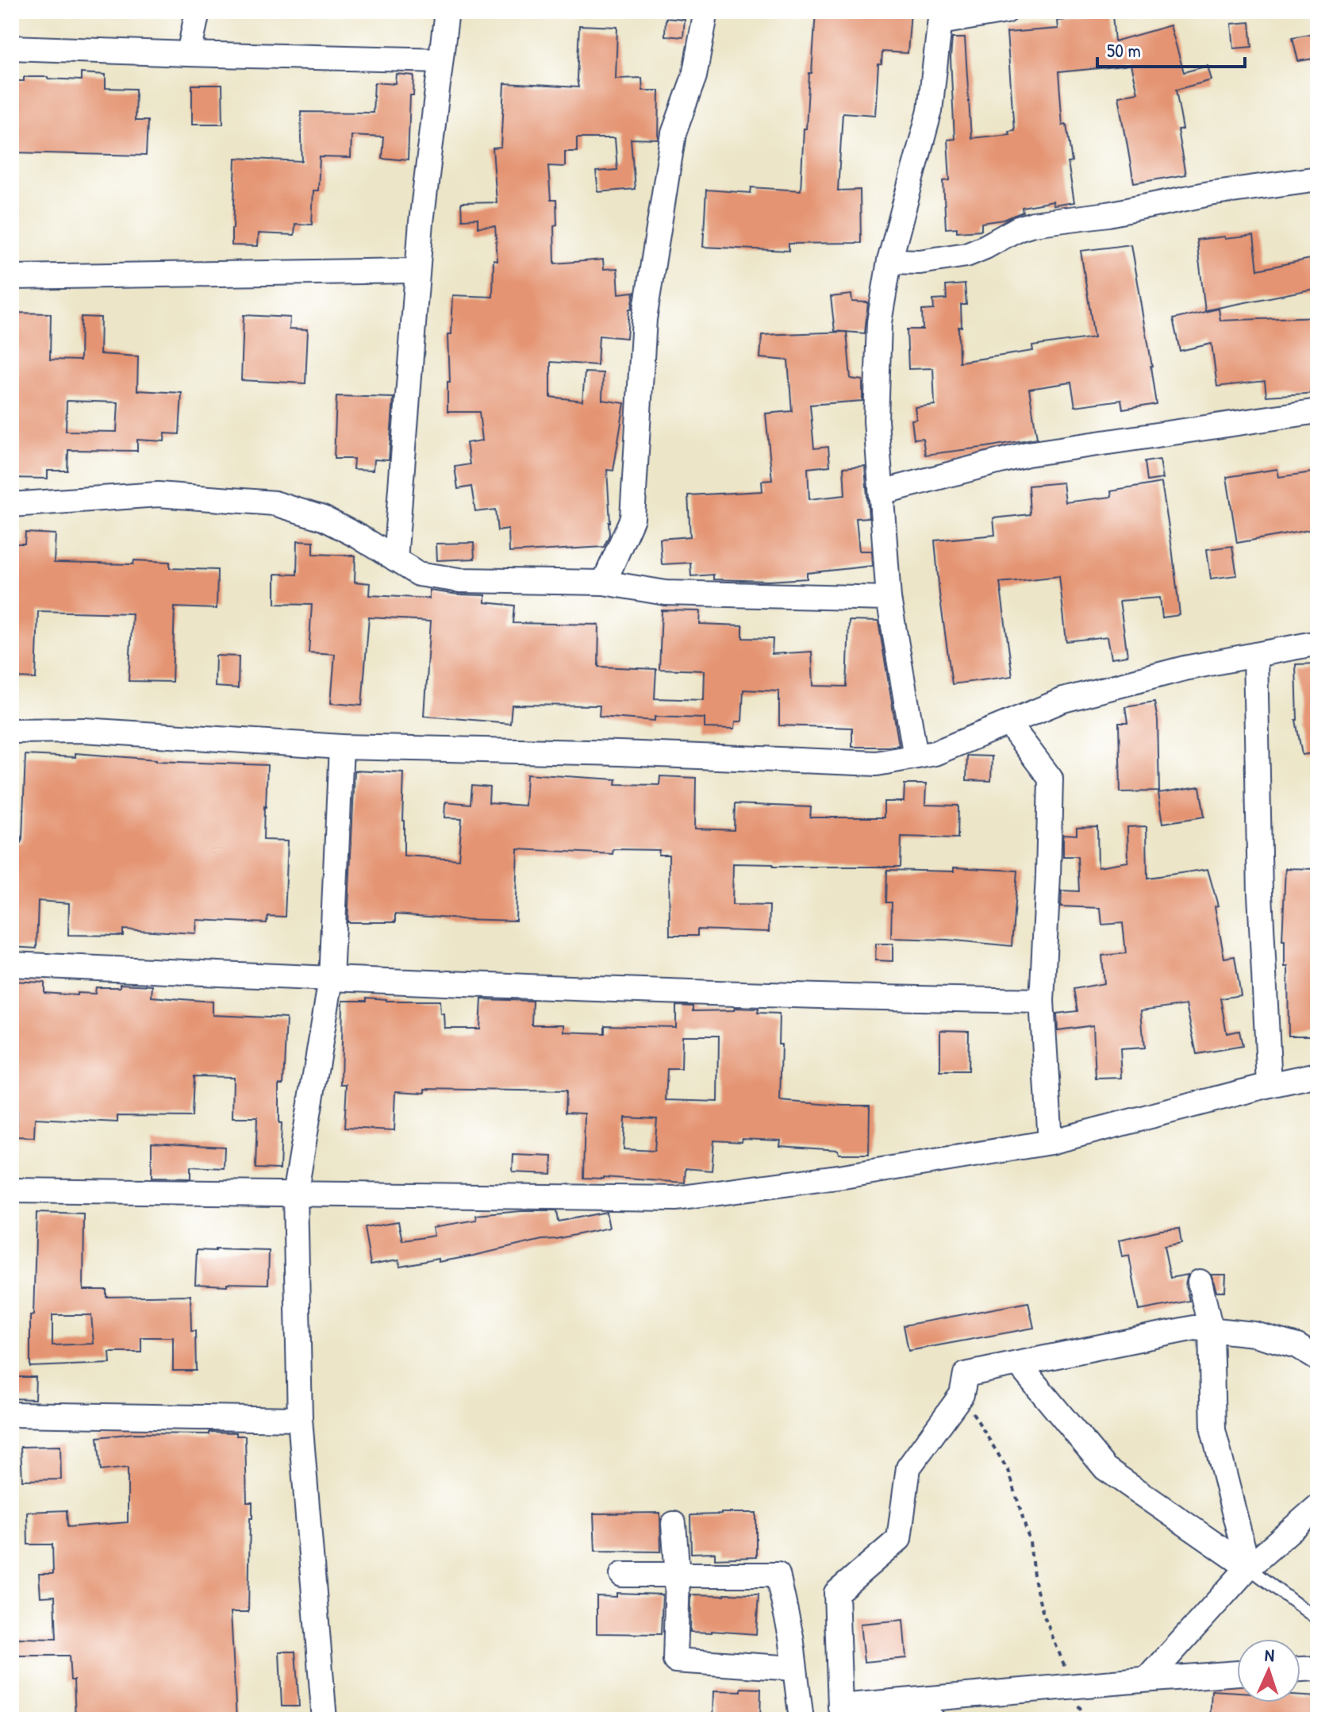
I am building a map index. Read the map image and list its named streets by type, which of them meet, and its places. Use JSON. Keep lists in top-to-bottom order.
{
  "scale_bar": "50 m",
  "north": "top"
}
